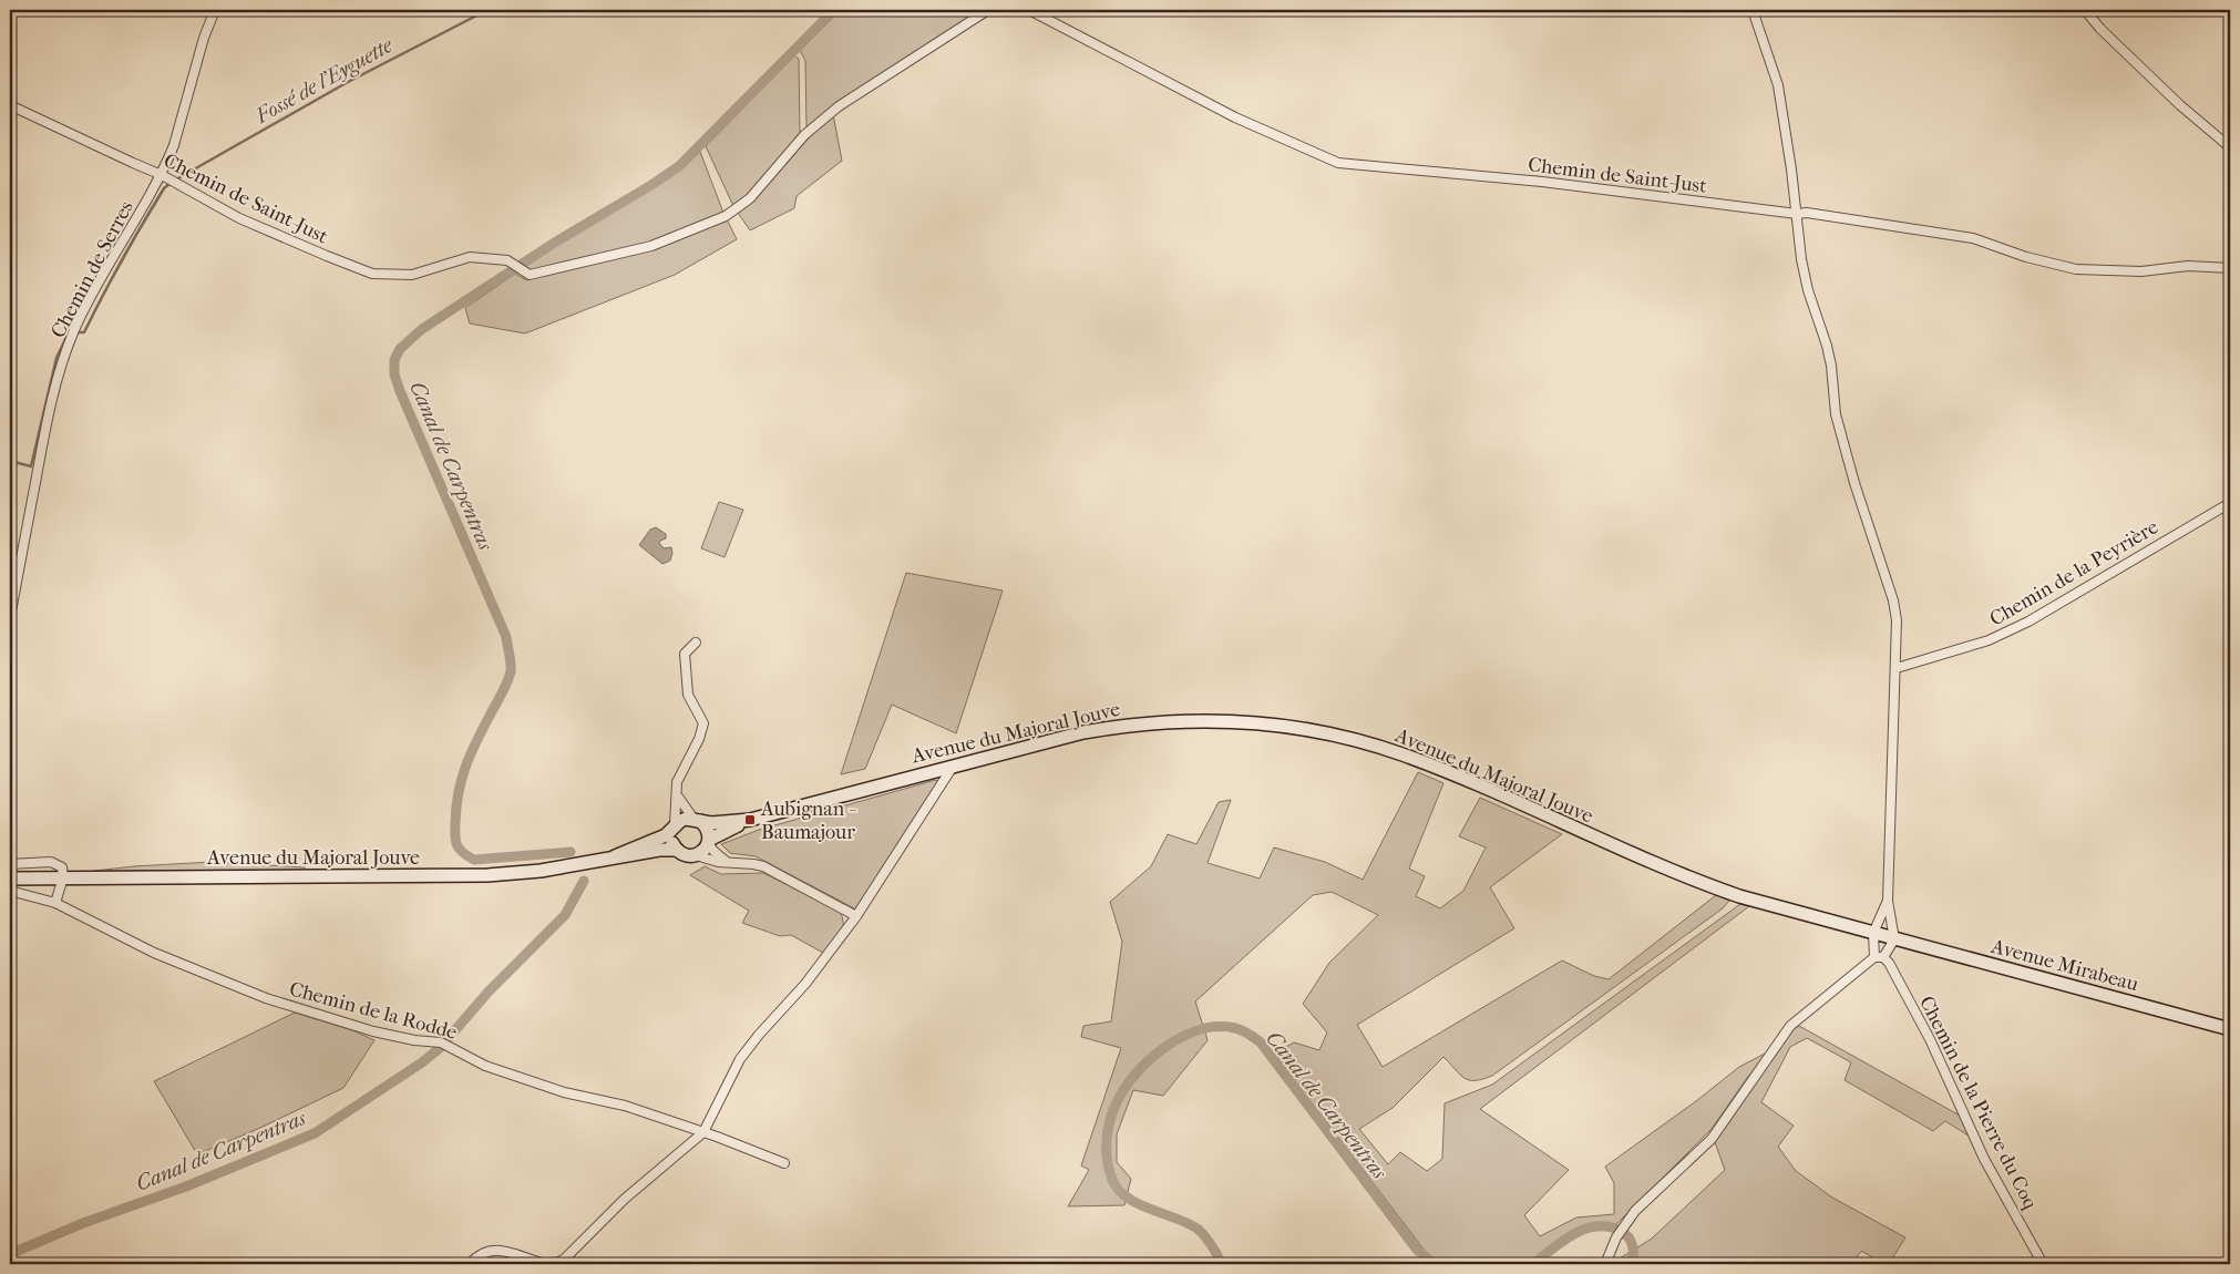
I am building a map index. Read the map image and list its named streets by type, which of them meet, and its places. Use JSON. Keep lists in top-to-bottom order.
{
  "streets": {
    "main road": ["Avenue du Majoral Jouve", "Avenue Mirabeau"],
    "street": [
      "Chemin de Saint-Just",
      "Chemin de Serres",
      "Chemin de la Peyrière",
      "Chemin de la Rodde",
      "Chemin de la Pierre du Coq"
    ]
  },
  "crossings": [
    ["Chemin de Saint-Just", "Chemin de Serres"],
    ["Avenue du Majoral Jouve", "Avenue Mirabeau"]
  ],
  "water": ["Fossé de l'Eyguette", "Canal de Carpentras"],
  "places": {
    "transit": ["Aubignan - Baumajour"]
  }
}
